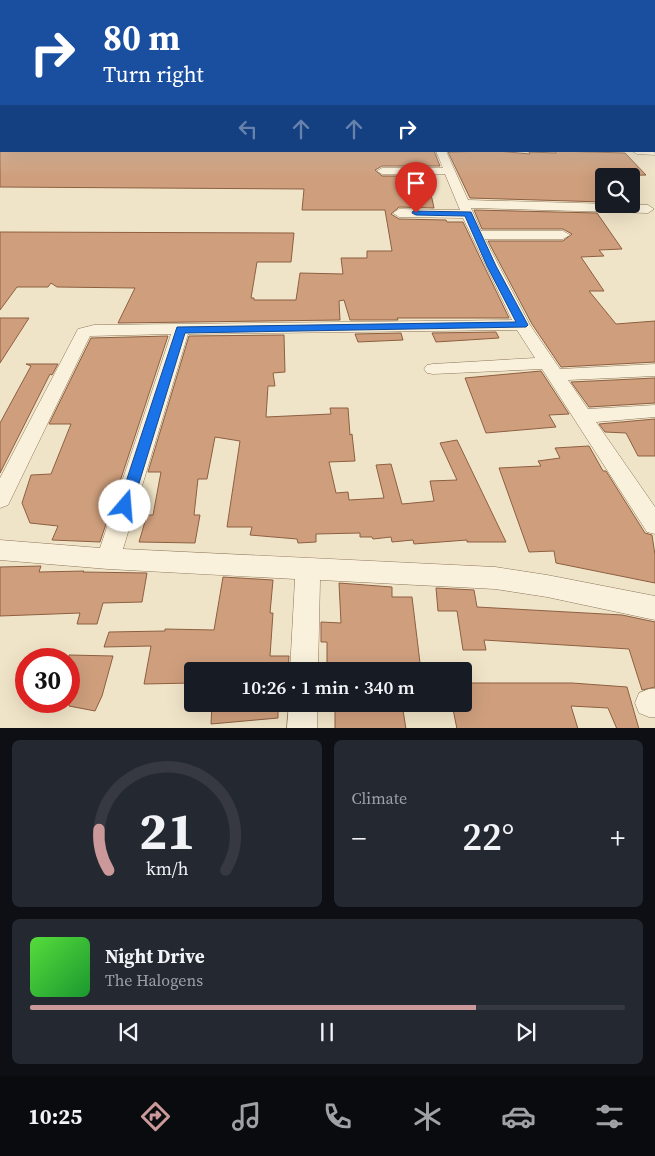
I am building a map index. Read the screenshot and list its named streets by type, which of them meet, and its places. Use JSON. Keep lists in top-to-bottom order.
{
  "page": {
    "turn": ["80 m", "Turn right"],
    "limit": "30",
    "trip": "10:26 · 1 min · 340 m",
    "tile": "Climate",
    "heat": ["−", "22°", "+"],
    "song": ["Night Drive", "The Halogens"],
    "tabs": "10:25",
    "gauge": ["21", "km/h"]
  }
}
